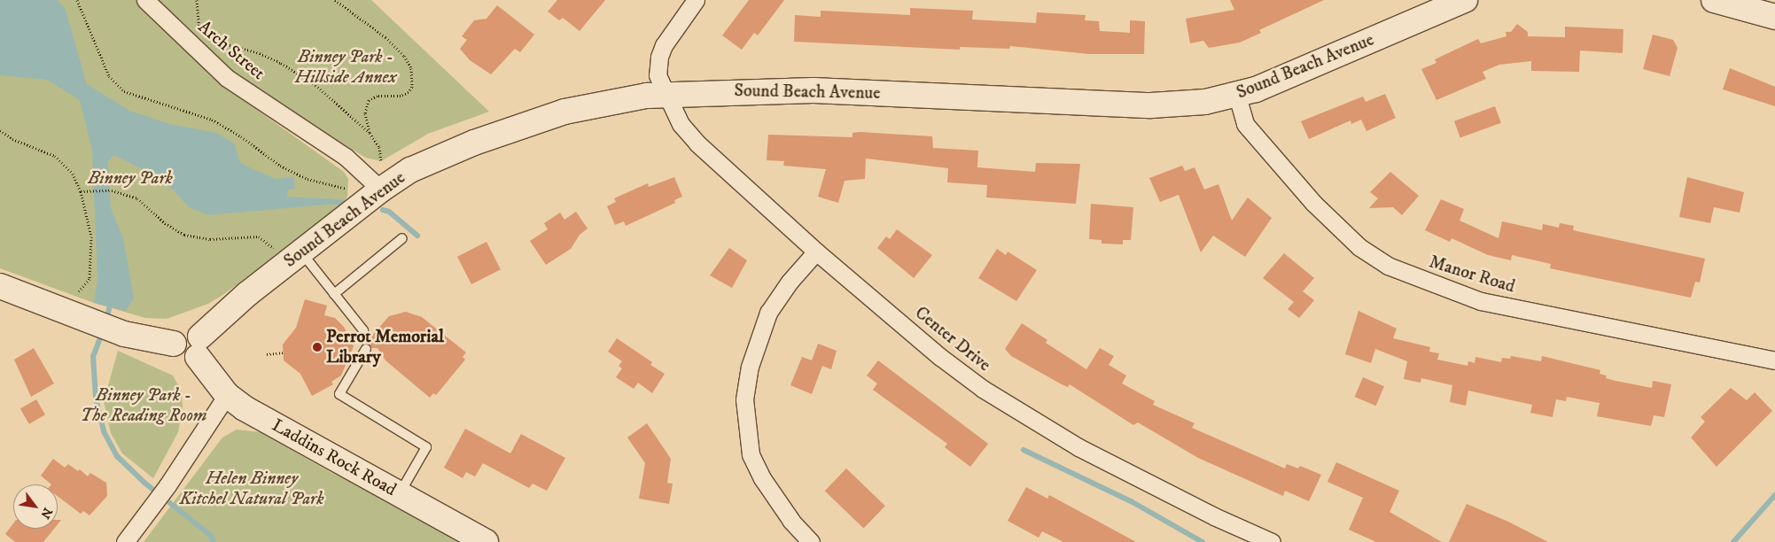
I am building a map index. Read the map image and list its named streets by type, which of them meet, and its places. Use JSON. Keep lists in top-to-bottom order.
{
  "streets": {
    "street": [
      "Arch Street",
      "Sound Beach Avenue",
      "Manor Road",
      "Center Drive",
      "Laddins Rock Road"
    ]
  },
  "crossings": [
    ["Arch Street", "Sound Beach Avenue"],
    ["Sound Beach Avenue", "Manor Road"],
    ["Sound Beach Avenue", "Center Drive"],
    ["Sound Beach Avenue", "Laddins Rock Road"]
  ],
  "parks": [
    "Binney Park - Hillside Annex",
    "Binney Park",
    "Binney Park - The Reading Room",
    "Helen Binney Kitchel Natural Park"
  ],
  "places": ["Perrot Memorial Library"],
  "north": "bottom right"
}
